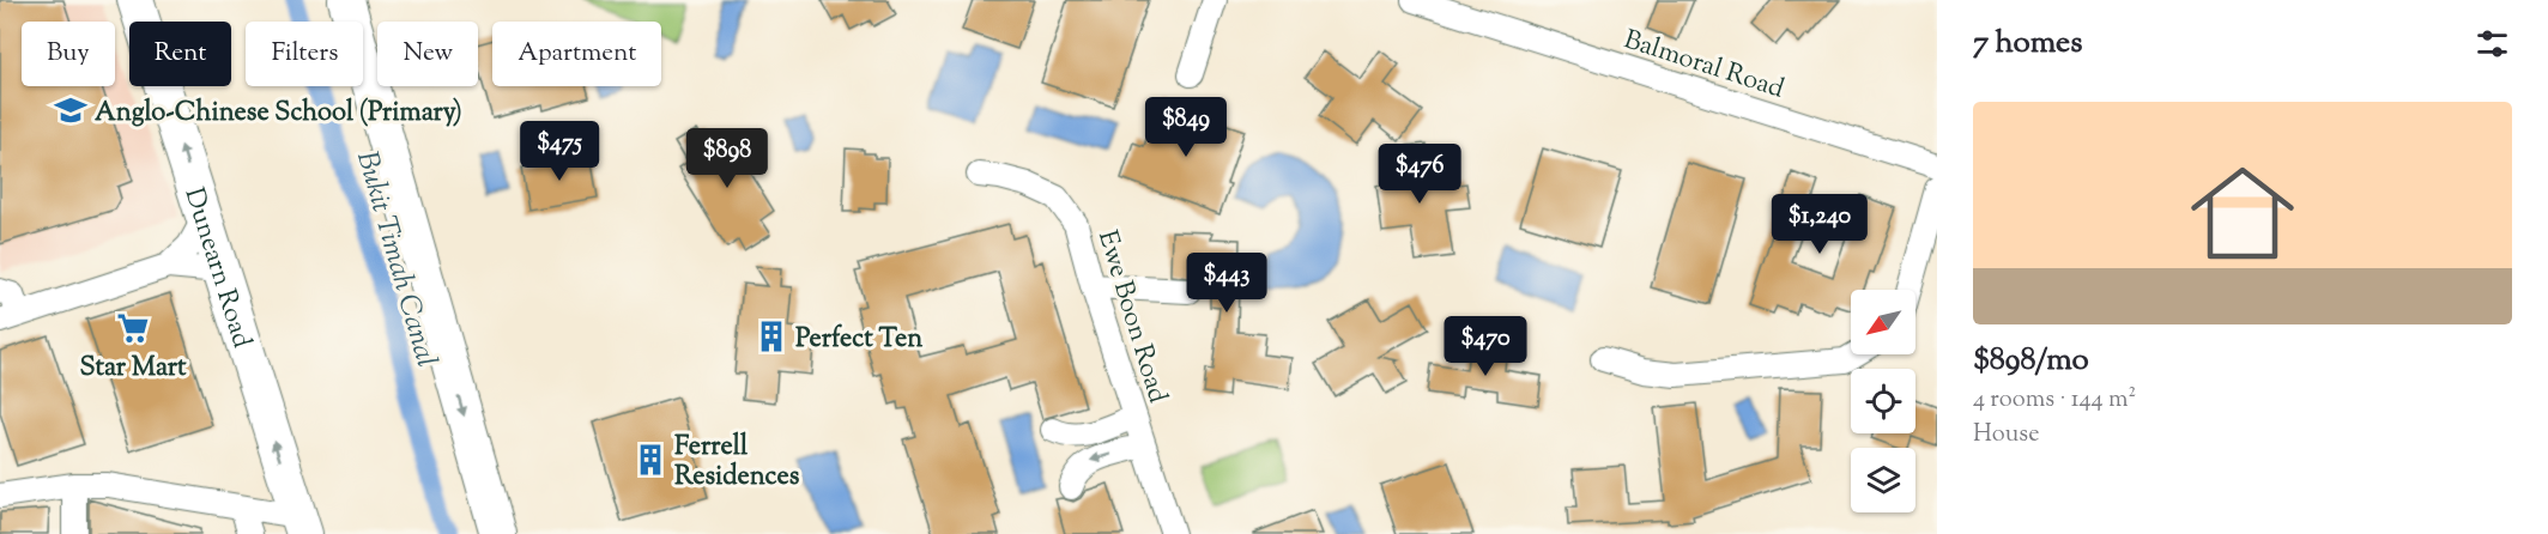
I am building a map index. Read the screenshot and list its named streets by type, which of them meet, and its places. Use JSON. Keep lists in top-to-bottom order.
{
  "streets": {
    "highway": ["Dunearn Road"],
    "street": ["Balmoral Road", "Ewe Boon Road"]
  },
  "water": ["Bukit Timah Canal"],
  "places": {
    "school or university": ["Anglo-Chinese School (Primary)"],
    "supermarket": ["Star Mart"],
    "building": ["Perfect Ten", "Ferrell Residences"]
  },
  "north": "bottom left",
  "page": {
    "heading": "7 homes",
    "chip": [
      "Buy",
      "Rent",
      "Filters",
      "New",
      "Apartment"
    ],
    "list": [
      {
        "name": "$898/mo",
        "note": "4 rooms · 144 m² · House"
      }
    ],
    "price": [
      "$849",
      "$475",
      "$898",
      "$476",
      "$1,240",
      "$443",
      "$470"
    ]
  }
}
